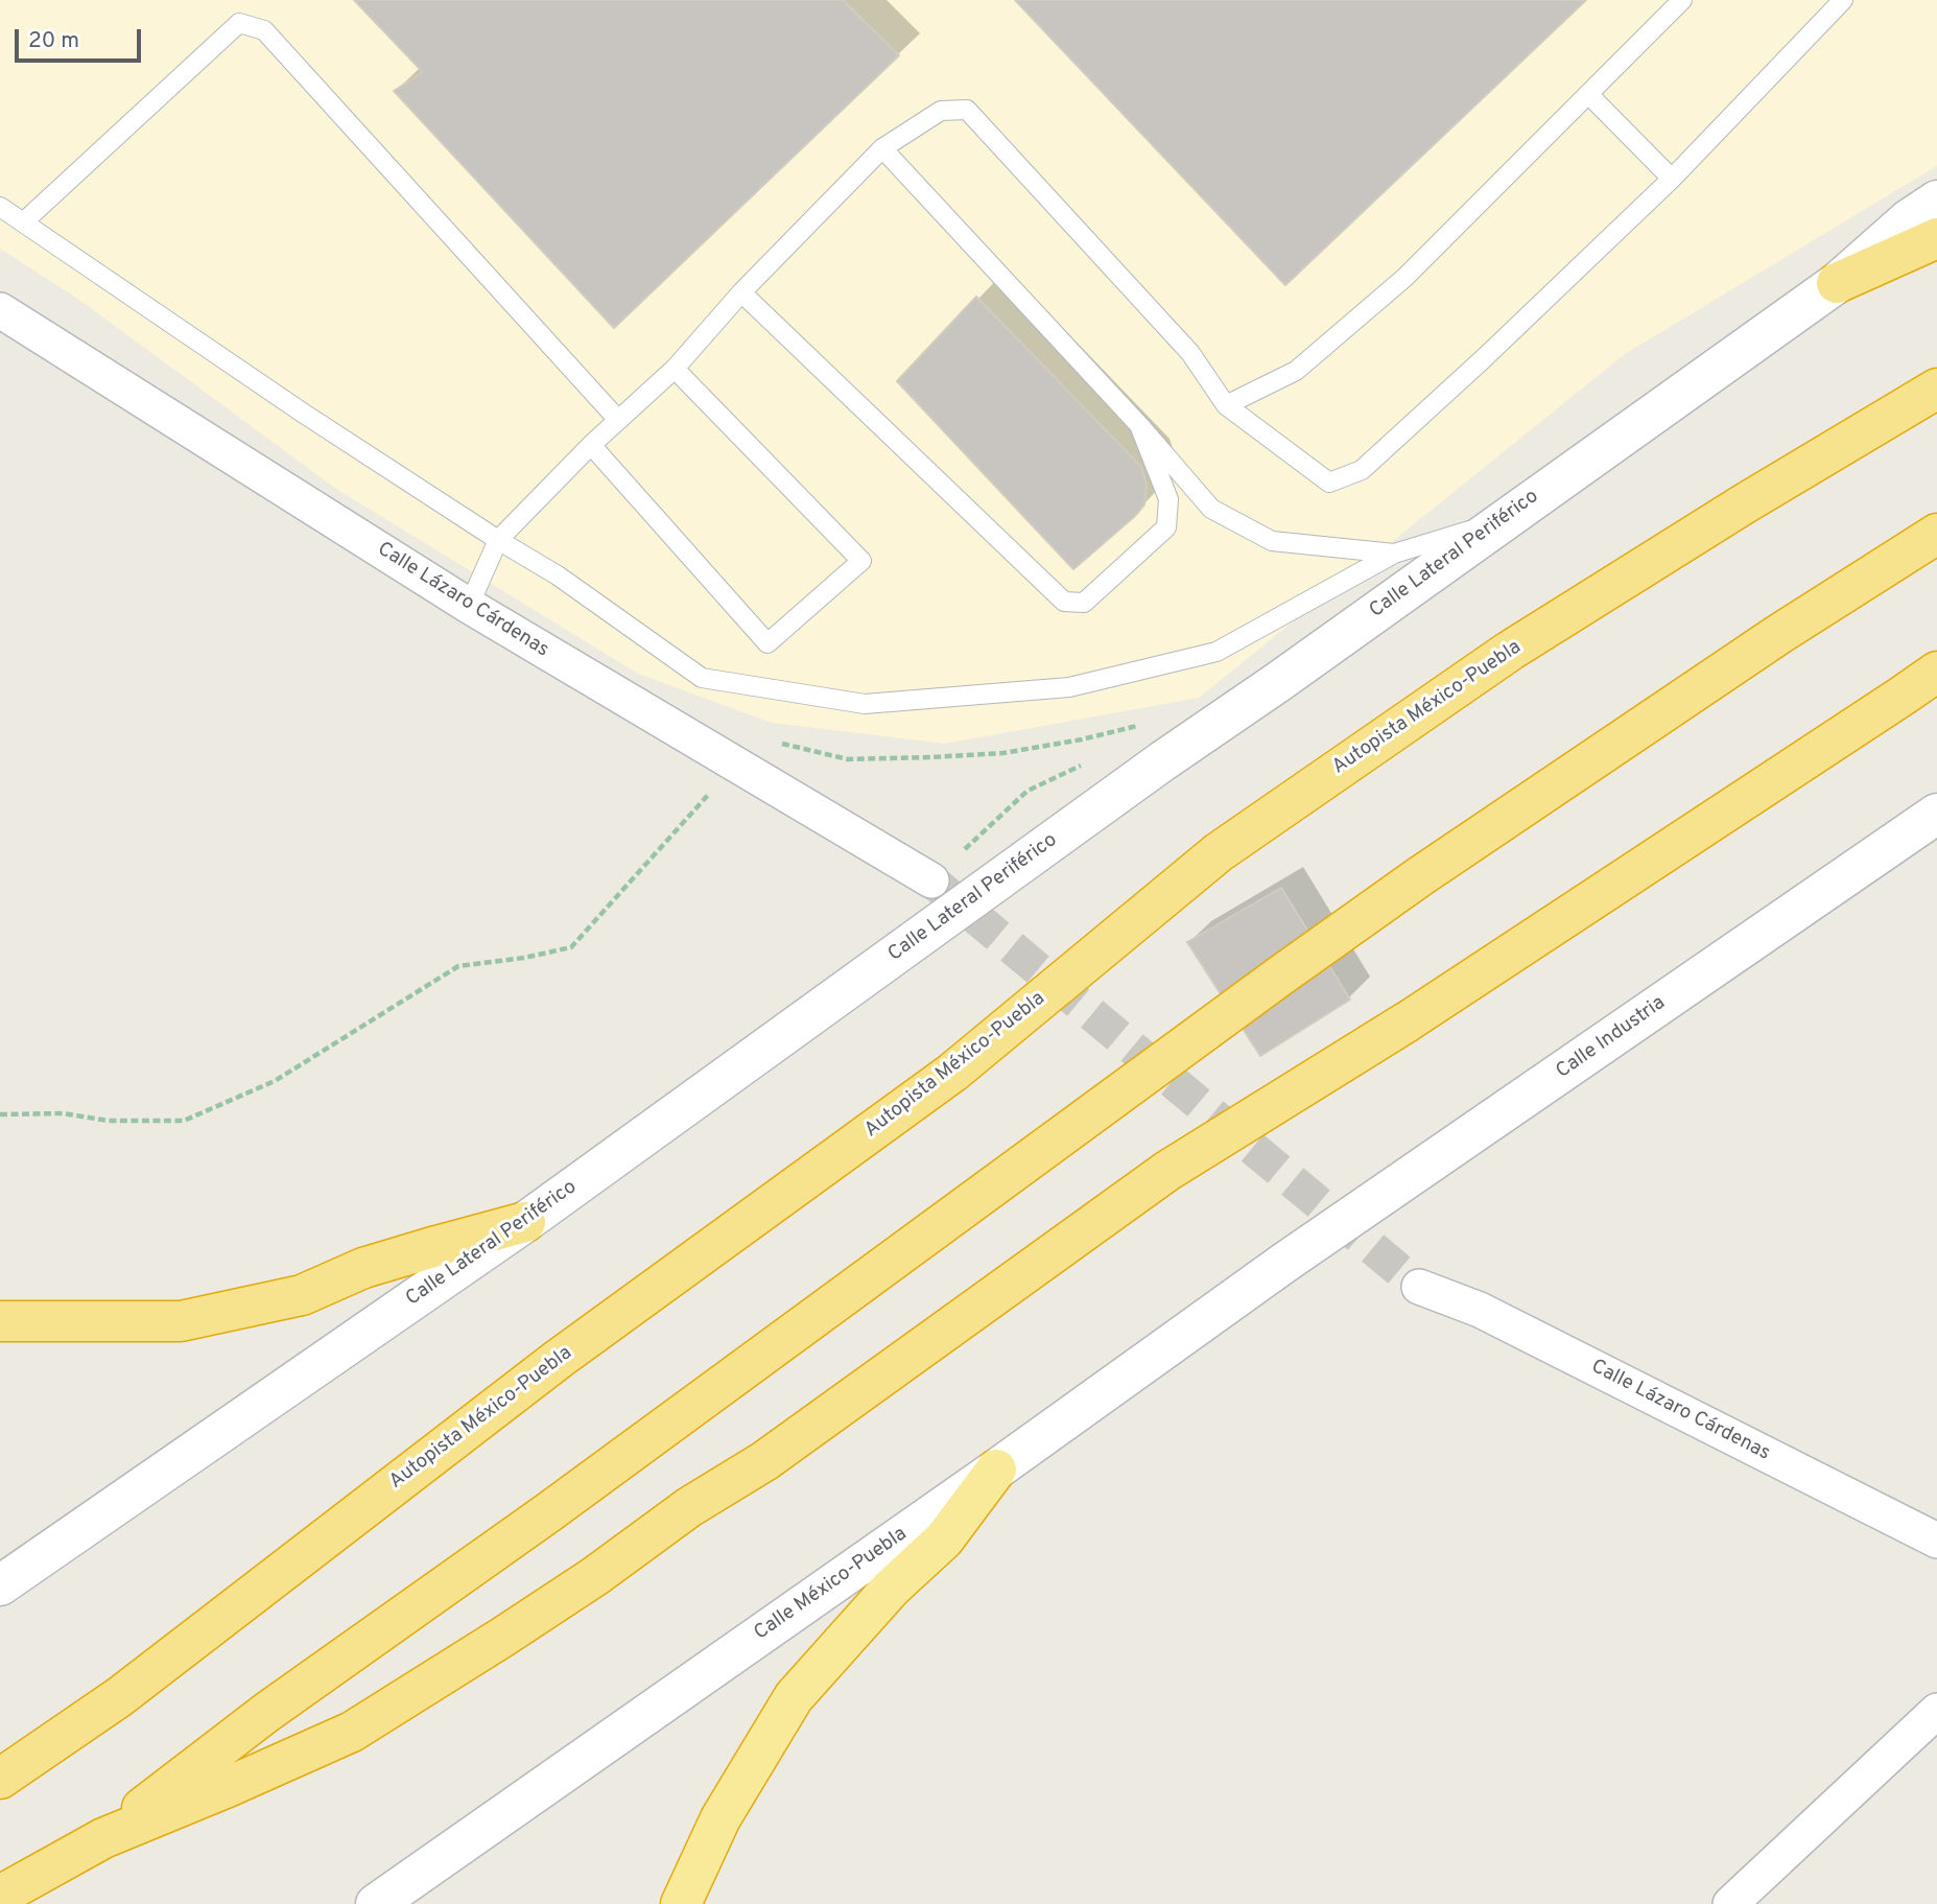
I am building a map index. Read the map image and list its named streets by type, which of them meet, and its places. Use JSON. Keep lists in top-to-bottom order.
{
  "streets": {
    "highway": ["Autopista México-Puebla"],
    "street": [
      "Calle Lateral Periférico",
      "Calle Lázaro Cárdenas",
      "Calle Industria",
      "Calle México-Puebla"
    ]
  },
  "crossings": [
    ["Calle Industria", "Calle México-Puebla"]
  ],
  "scale_bar": "20 m"
}
